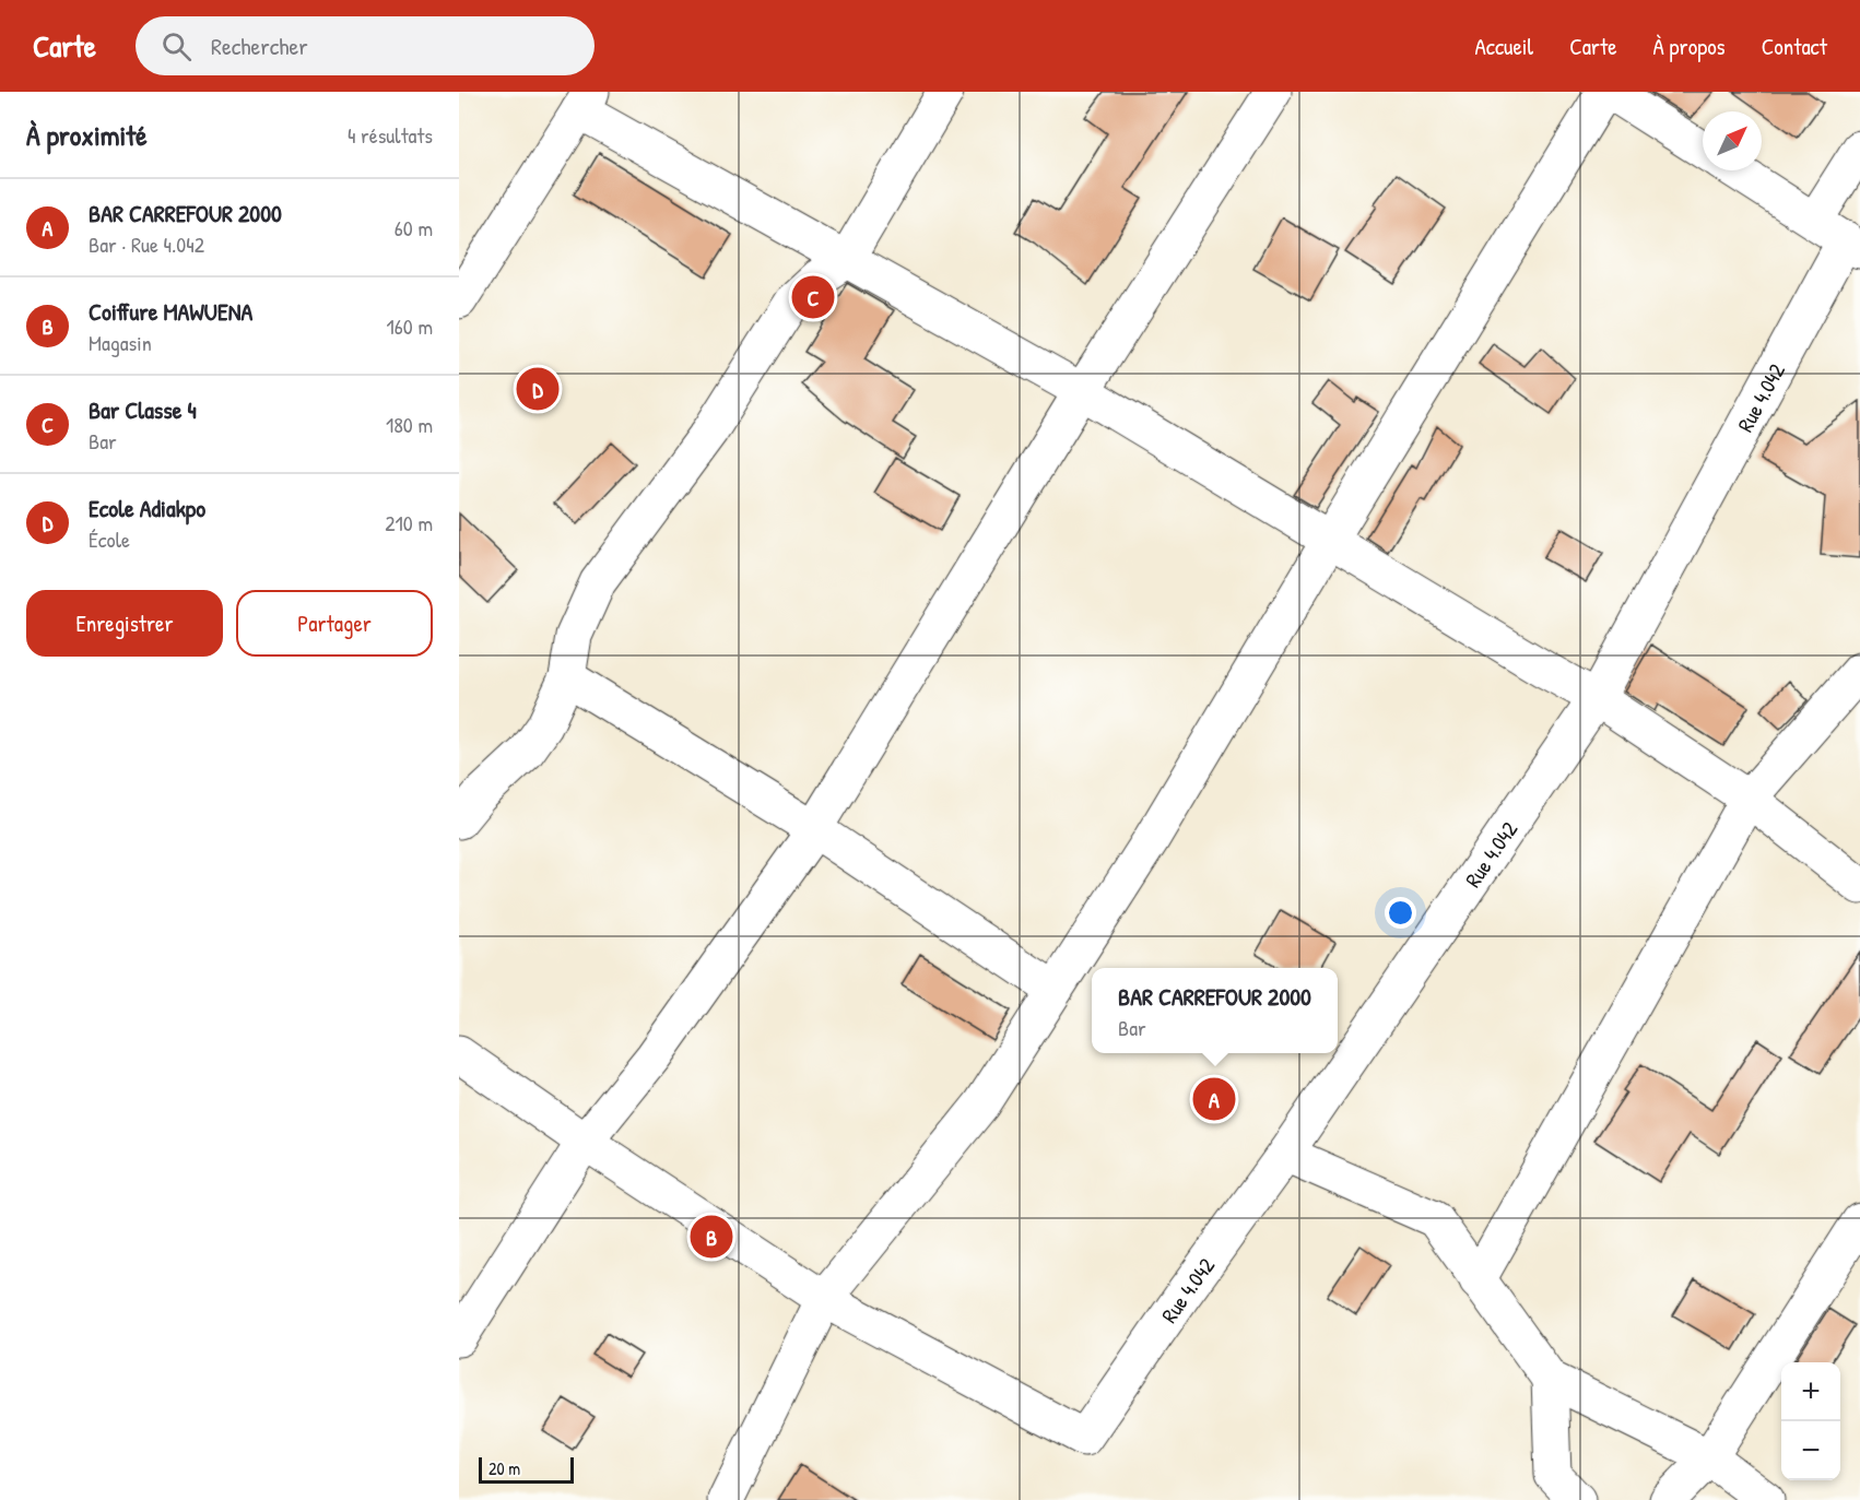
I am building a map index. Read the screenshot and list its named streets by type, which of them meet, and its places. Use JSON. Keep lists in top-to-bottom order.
{
  "streets": {
    "street": ["Rue 4.042"]
  },
  "scale_bar": "20 m",
  "north": "top right",
  "page": {
    "header": "Carte",
    "search": "Rechercher",
    "nav": [
      "Accueil",
      "Carte",
      "À propos",
      "Contact"
    ],
    "heading": ["À proximité", "4 résultats"],
    "list": [
      {
        "mark": "A",
        "name": "BAR CARREFOUR 2000",
        "note": "Bar · Rue 4.042",
        "value": "60 m"
      },
      {
        "mark": "B",
        "name": "Coiffure MAWUENA",
        "note": "Magasin",
        "value": "160 m"
      },
      {
        "mark": "C",
        "name": "Bar Classe 4",
        "note": "Bar",
        "value": "180 m"
      },
      {
        "mark": "D",
        "name": "Ecole Adiakpo",
        "note": "École",
        "value": "210 m"
      }
    ],
    "pins": [
      "C",
      "D",
      "A",
      "B"
    ],
    "buttons": ["Enregistrer", "Partager"],
    "popup": ["BAR CARREFOUR 2000", "Bar"],
    "map_buttons": ["+", "−"],
    "scale": "20 m"
  }
}
